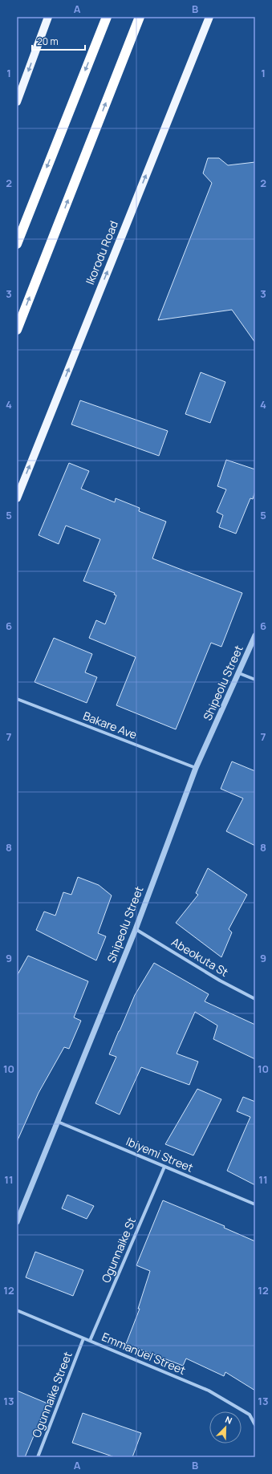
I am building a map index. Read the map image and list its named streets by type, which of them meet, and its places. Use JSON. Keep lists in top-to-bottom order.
{
  "streets": {
    "main road": ["Ikorodu Road"],
    "street": [
      "Shipeolu Street",
      "Bakare Ave",
      "Abeokuta St",
      "Ibiyemi Street",
      "Ogunnaike St",
      "Emmanuel Street",
      "Ogunnaike Street"
    ]
  },
  "crossings": [
    ["Shipeolu Street", "Bakare Ave"],
    ["Shipeolu Street", "Abeokuta St"],
    ["Shipeolu Street", "Ibiyemi Street"],
    ["Ibiyemi Street", "Ogunnaike St"],
    ["Ogunnaike St", "Emmanuel Street"],
    ["Emmanuel Street", "Ogunnaike Street"]
  ],
  "one_way": ["Ikorodu Road"],
  "scale_bar": "20 m",
  "north": "top right",
  "grid": {
    "columns": ["A", "B"],
    "rows": [
      "1",
      "2",
      "3",
      "4",
      "5",
      "6",
      "7",
      "8",
      "9",
      "10",
      "11",
      "12",
      "13"
    ]
  }
}
